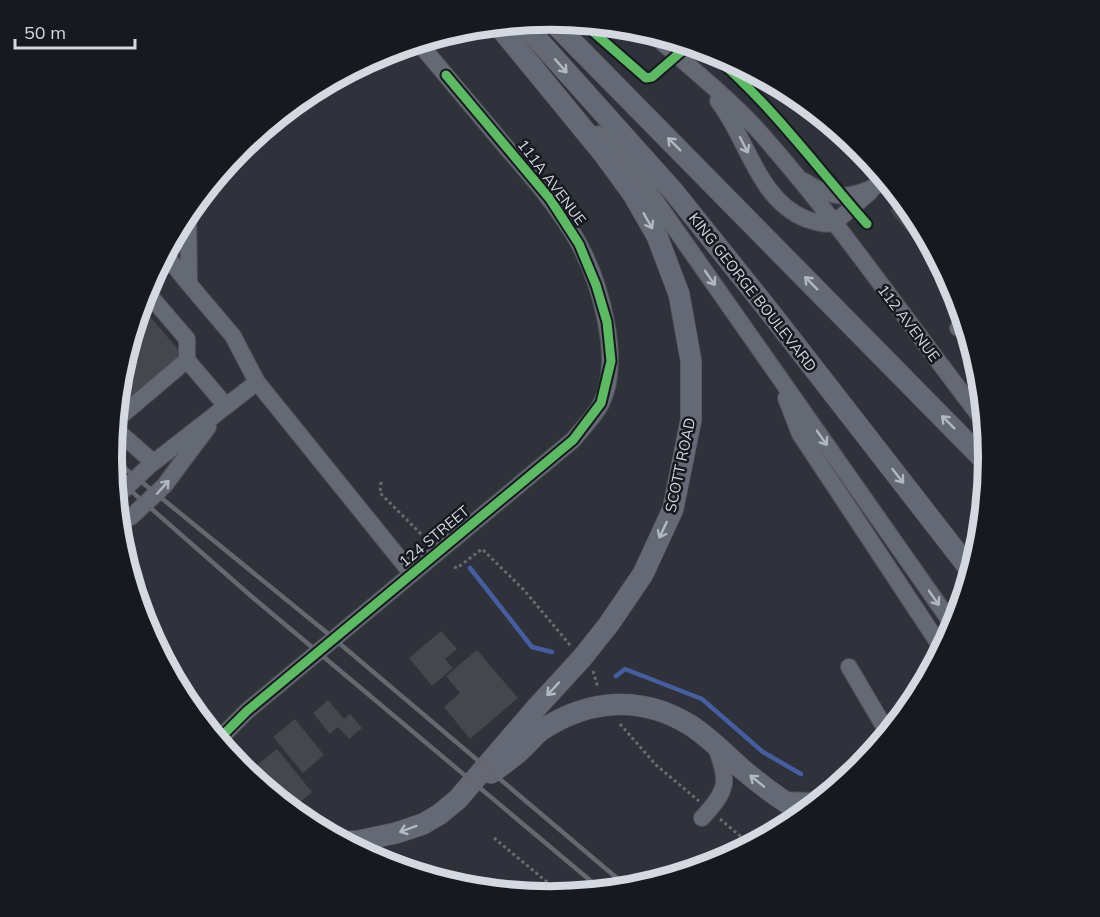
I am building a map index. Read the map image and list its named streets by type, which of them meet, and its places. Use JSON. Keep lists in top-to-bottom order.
{
  "streets": {
    "main road": ["KING GEORGE BOULEVARD", "SCOTT ROAD"],
    "street": ["111A AVENUE", "112 AVENUE", "124 STREET"]
  },
  "crossings": [
    ["111A AVENUE", "124 STREET"]
  ],
  "one_way": ["SCOTT ROAD"],
  "scale_bar": "50 m"
}
